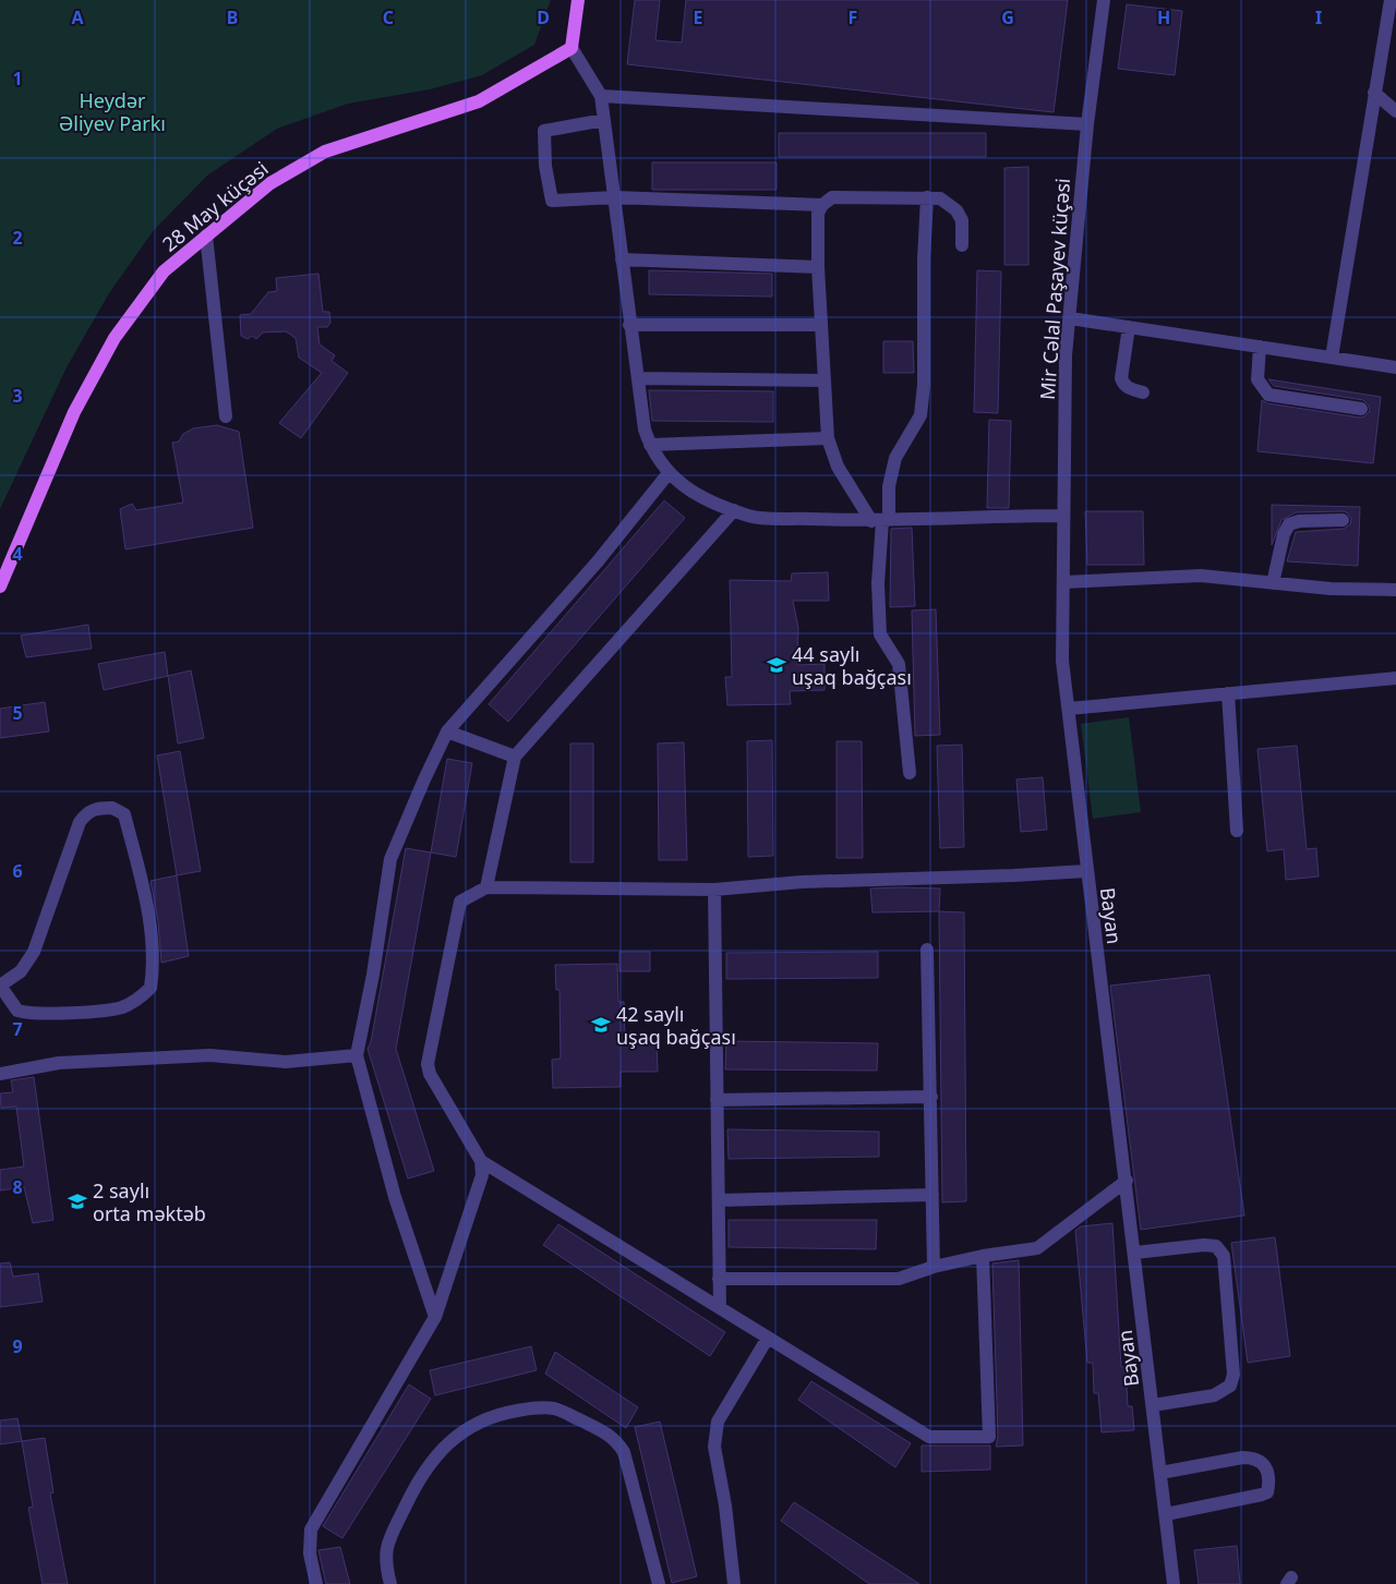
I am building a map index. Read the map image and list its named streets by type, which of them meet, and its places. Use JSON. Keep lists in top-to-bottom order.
{
  "streets": {
    "main road": ["28 May küçəsi"],
    "street": ["Mir Cəlal Paşayev küçəsi", "Bayan"]
  },
  "crossings": [
    ["Mir Cəlal Paşayev küçəsi", "Bayan"]
  ],
  "parks": ["Heydər Əliyev Parkı"],
  "places": {
    "school or university": ["44 saylı uşaq bağçası", "42 saylı uşaq bağçası", "2 saylı orta məktəb"]
  },
  "grid": {
    "columns": [
      "A",
      "B",
      "C",
      "D",
      "E",
      "F",
      "G",
      "H",
      "I"
    ],
    "rows": [
      "1",
      "2",
      "3",
      "4",
      "5",
      "6",
      "7",
      "8",
      "9"
    ]
  }
}
